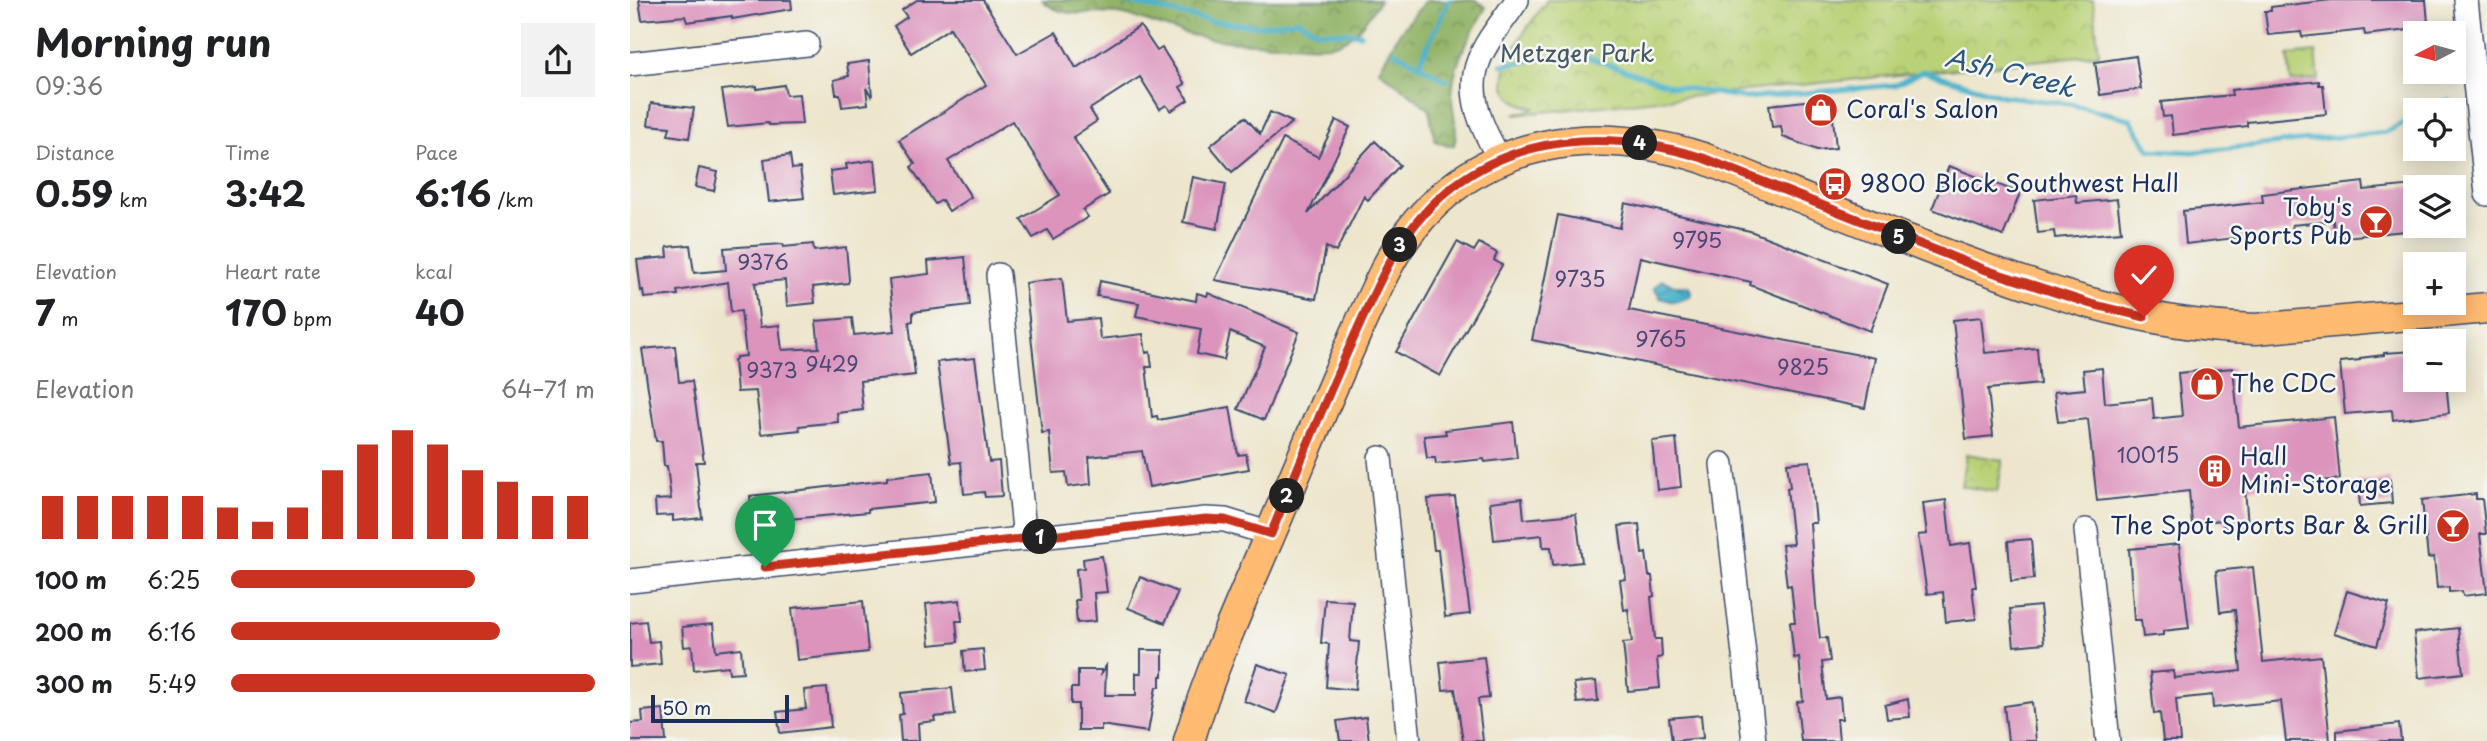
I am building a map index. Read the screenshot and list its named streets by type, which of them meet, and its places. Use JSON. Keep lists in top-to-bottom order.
{
  "water": ["Ash Creek"],
  "parks": ["Metzger Park"],
  "places": {
    "shop": ["Coral's Salon", "The CDC"],
    "bus stop": ["9800 Block Southwest Hall"],
    "bar": ["Toby's Sports Pub", "The Spot Sports Bar & Grill"],
    "building": ["Hall Mini-Storage"]
  },
  "house_numbers": [
    "9795",
    "9376",
    "9735",
    "9765",
    "9429",
    "9825",
    "9373",
    "10015"
  ],
  "scale_bar": "50 m",
  "north": "left",
  "page": {
    "heading": ["Morning run", "09:36"],
    "map_buttons": ["+", "−"],
    "stats": [
      ["Distance", "0.59 km"],
      ["Time", "3:42"],
      ["Pace", "6:16 /km"],
      ["Elevation", "7 m"],
      ["Heart rate", "170 bpm"],
      ["kcal", "40"]
    ],
    "pins": [
      "4",
      "5",
      "3",
      "2",
      "1"
    ],
    "chart": ["Elevation", "64–71 m"],
    "list": [
      {
        "name": "100 m",
        "note": "6:25"
      },
      {
        "name": "200 m",
        "note": "6:16"
      },
      {
        "name": "300 m",
        "note": "5:49"
      }
    ],
    "scale": "50 m"
  }
}
